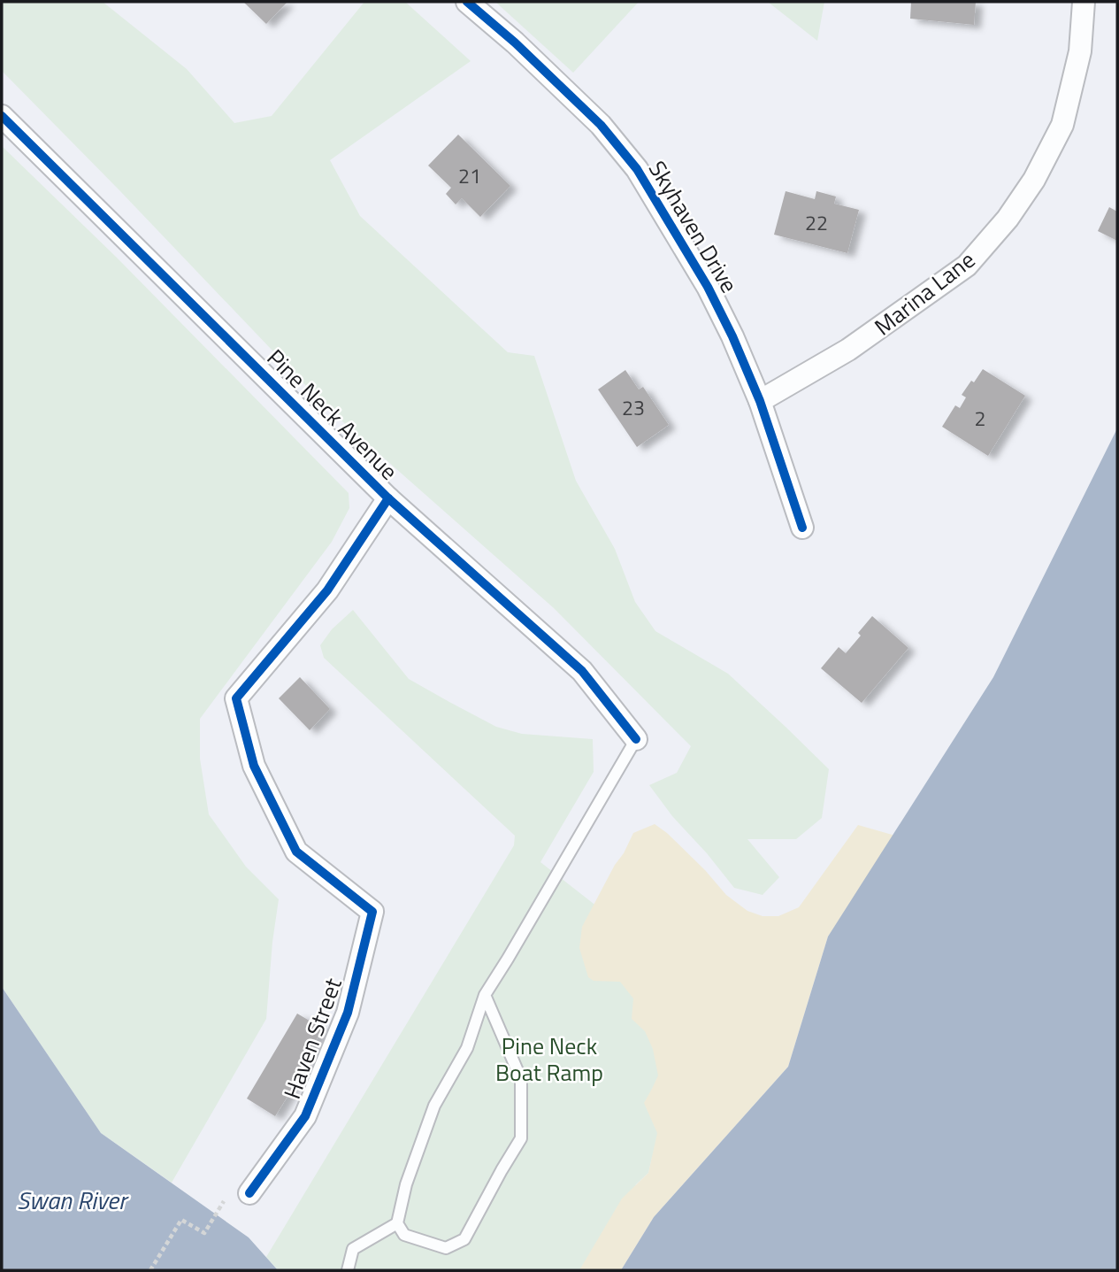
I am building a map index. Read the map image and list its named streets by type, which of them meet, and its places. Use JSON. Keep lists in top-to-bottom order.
{
  "streets": {
    "street": [
      "Skyhaven Drive",
      "Marina Lane",
      "Pine Neck Avenue",
      "Haven Street"
    ]
  },
  "crossings": [
    ["Skyhaven Drive", "Marina Lane"],
    ["Pine Neck Avenue", "Haven Street"]
  ],
  "water": ["Swan River"],
  "parks": ["Pine Neck Boat Ramp"],
  "house_numbers": [
    "21",
    "22",
    "23",
    "2"
  ]
}
